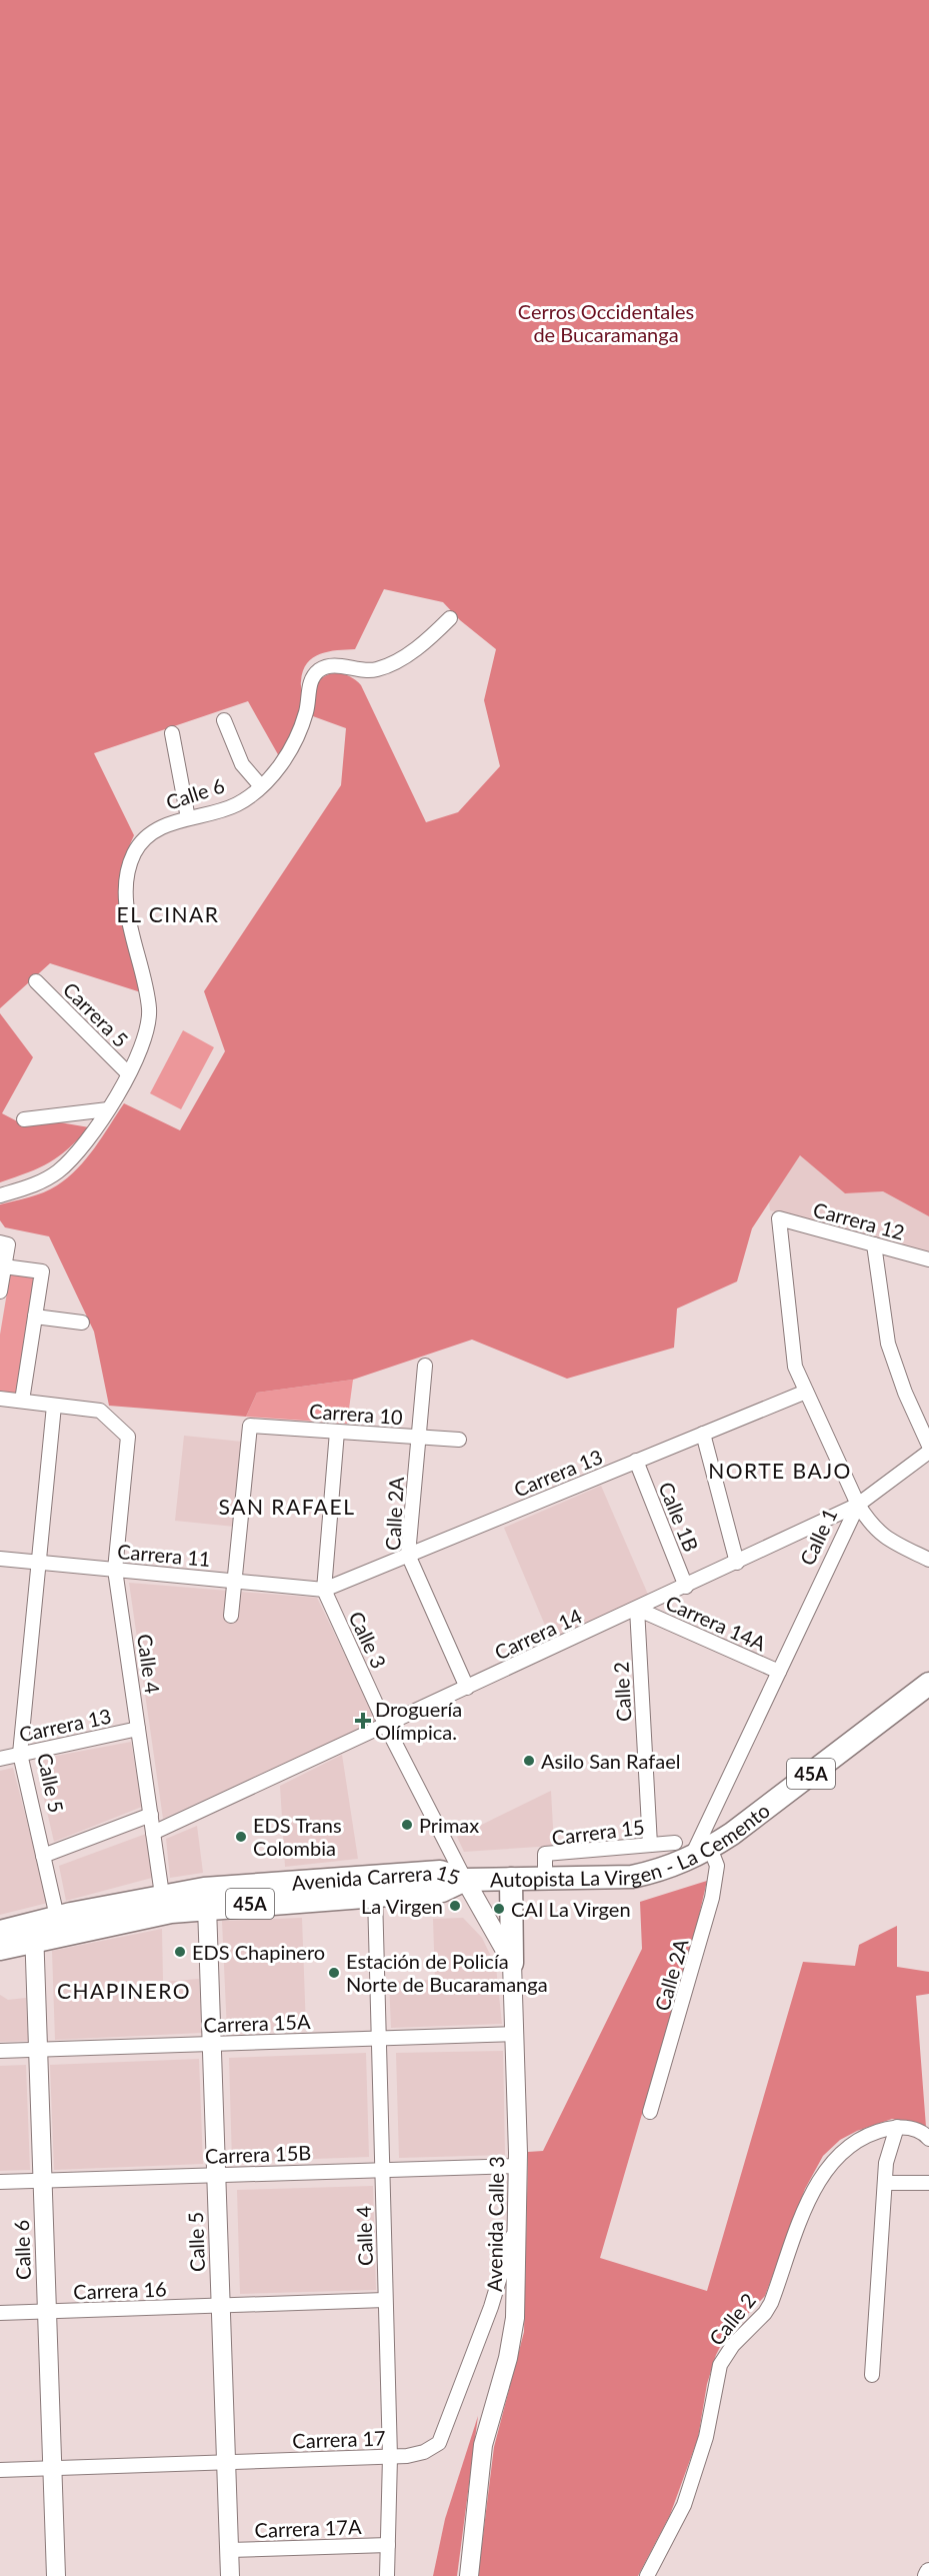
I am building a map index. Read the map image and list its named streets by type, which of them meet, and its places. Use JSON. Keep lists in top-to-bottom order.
{
  "streets": {
    "main road": ["45A", "Autopista La Virgen - La Cemento", "Avenida Carrera 15"],
    "street": [
      "Calle 6",
      "Carrera 5",
      "Carrera 12",
      "Carrera 10",
      "Carrera 13",
      "Calle 2A",
      "Calle 1B",
      "Calle 1",
      "Carrera 11",
      "Carrera 14A",
      "Carrera 14",
      "Calle 3",
      "Calle 4",
      "Calle 2",
      "Calle 5",
      "Carrera 15",
      "Carrera 15A",
      "Carrera 15B",
      "Avenida Calle 3",
      "Carrera 16",
      "Carrera 17",
      "Carrera 17A"
    ]
  },
  "crossings": [
    ["Calle 6", "Carrera 5"],
    ["Calle 6", "Avenida Carrera 15"],
    ["Calle 6", "Carrera 15A"],
    ["Calle 6", "Carrera 15B"],
    ["Calle 6", "Carrera 16"],
    ["Calle 6", "Carrera 17"],
    ["Carrera 12", "Calle 1"],
    ["Carrera 10", "Calle 2A"],
    ["Carrera 10", "Carrera 11"],
    ["Carrera 10", "Calle 3"],
    ["Carrera 13", "Calle 2A"],
    ["Carrera 13", "Calle 1B"],
    ["Carrera 13", "Calle 1"],
    ["Carrera 13", "Carrera 11"],
    ["Carrera 13", "Calle 3"],
    ["Carrera 13", "Calle 4"],
    ["Carrera 13", "Calle 5"],
    ["Calle 2A", "Carrera 14"],
    ["Calle 2A", "Autopista La Virgen - La Cemento"],
    ["Calle 1B", "Carrera 14"],
    ["Calle 1", "Carrera 14A"],
    ["Calle 1", "Carrera 14"],
    ["Calle 1", "Carrera 15"],
    ["Calle 1", "Autopista La Virgen - La Cemento"],
    ["Carrera 11", "Calle 3"],
    ["Carrera 11", "Calle 4"],
    ["Carrera 11", "Calle 5"],
    ["Carrera 14A", "Carrera 14"],
    ["Carrera 14A", "Calle 2"],
    ["Carrera 14", "Calle 3"],
    ["Carrera 14", "Calle 4"],
    ["Carrera 14", "Calle 2"],
    ["Calle 3", "Autopista La Virgen - La Cemento"],
    ["Calle 3", "Avenida Carrera 15"],
    ["Calle 3", "Avenida Calle 3"],
    ["Calle 4", "Calle 5"],
    ["Calle 4", "Avenida Carrera 15"],
    ["Calle 4", "Carrera 15A"],
    ["Calle 4", "Carrera 15B"],
    ["Calle 4", "Carrera 16"],
    ["Calle 4", "Carrera 17"],
    ["Calle 4", "Carrera 17A"],
    ["Calle 2", "Carrera 15"],
    ["Calle 5", "Avenida Carrera 15"],
    ["Calle 5", "Carrera 15A"],
    ["Calle 5", "Carrera 15B"],
    ["Calle 5", "Carrera 16"],
    ["Calle 5", "Carrera 17"],
    ["Calle 5", "Carrera 17A"],
    ["Carrera 15", "Autopista La Virgen - La Cemento"],
    ["Autopista La Virgen - La Cemento", "Avenida Carrera 15"],
    ["Autopista La Virgen - La Cemento", "Avenida Calle 3"],
    ["Avenida Carrera 15", "Avenida Calle 3"],
    ["Carrera 15A", "Avenida Calle 3"],
    ["Carrera 15B", "Avenida Calle 3"],
    ["Avenida Calle 3", "Carrera 17"]
  ],
  "districts": [
    "EL CINAR",
    "NORTE BAJO",
    "SAN RAFAEL",
    "CHAPINERO"
  ],
  "parks": ["Cerros Occidentales de Bucaramanga"],
  "places": {
    "health": ["Droguería Olímpica."],
    "other": [
      "Asilo San Rafael",
      "Primax",
      "EDS Trans Colombia",
      "La Virgen",
      "CAI La Virgen",
      "EDS Chapinero",
      "Estación de Policía Norte de Bucaramanga"
    ]
  }
}
